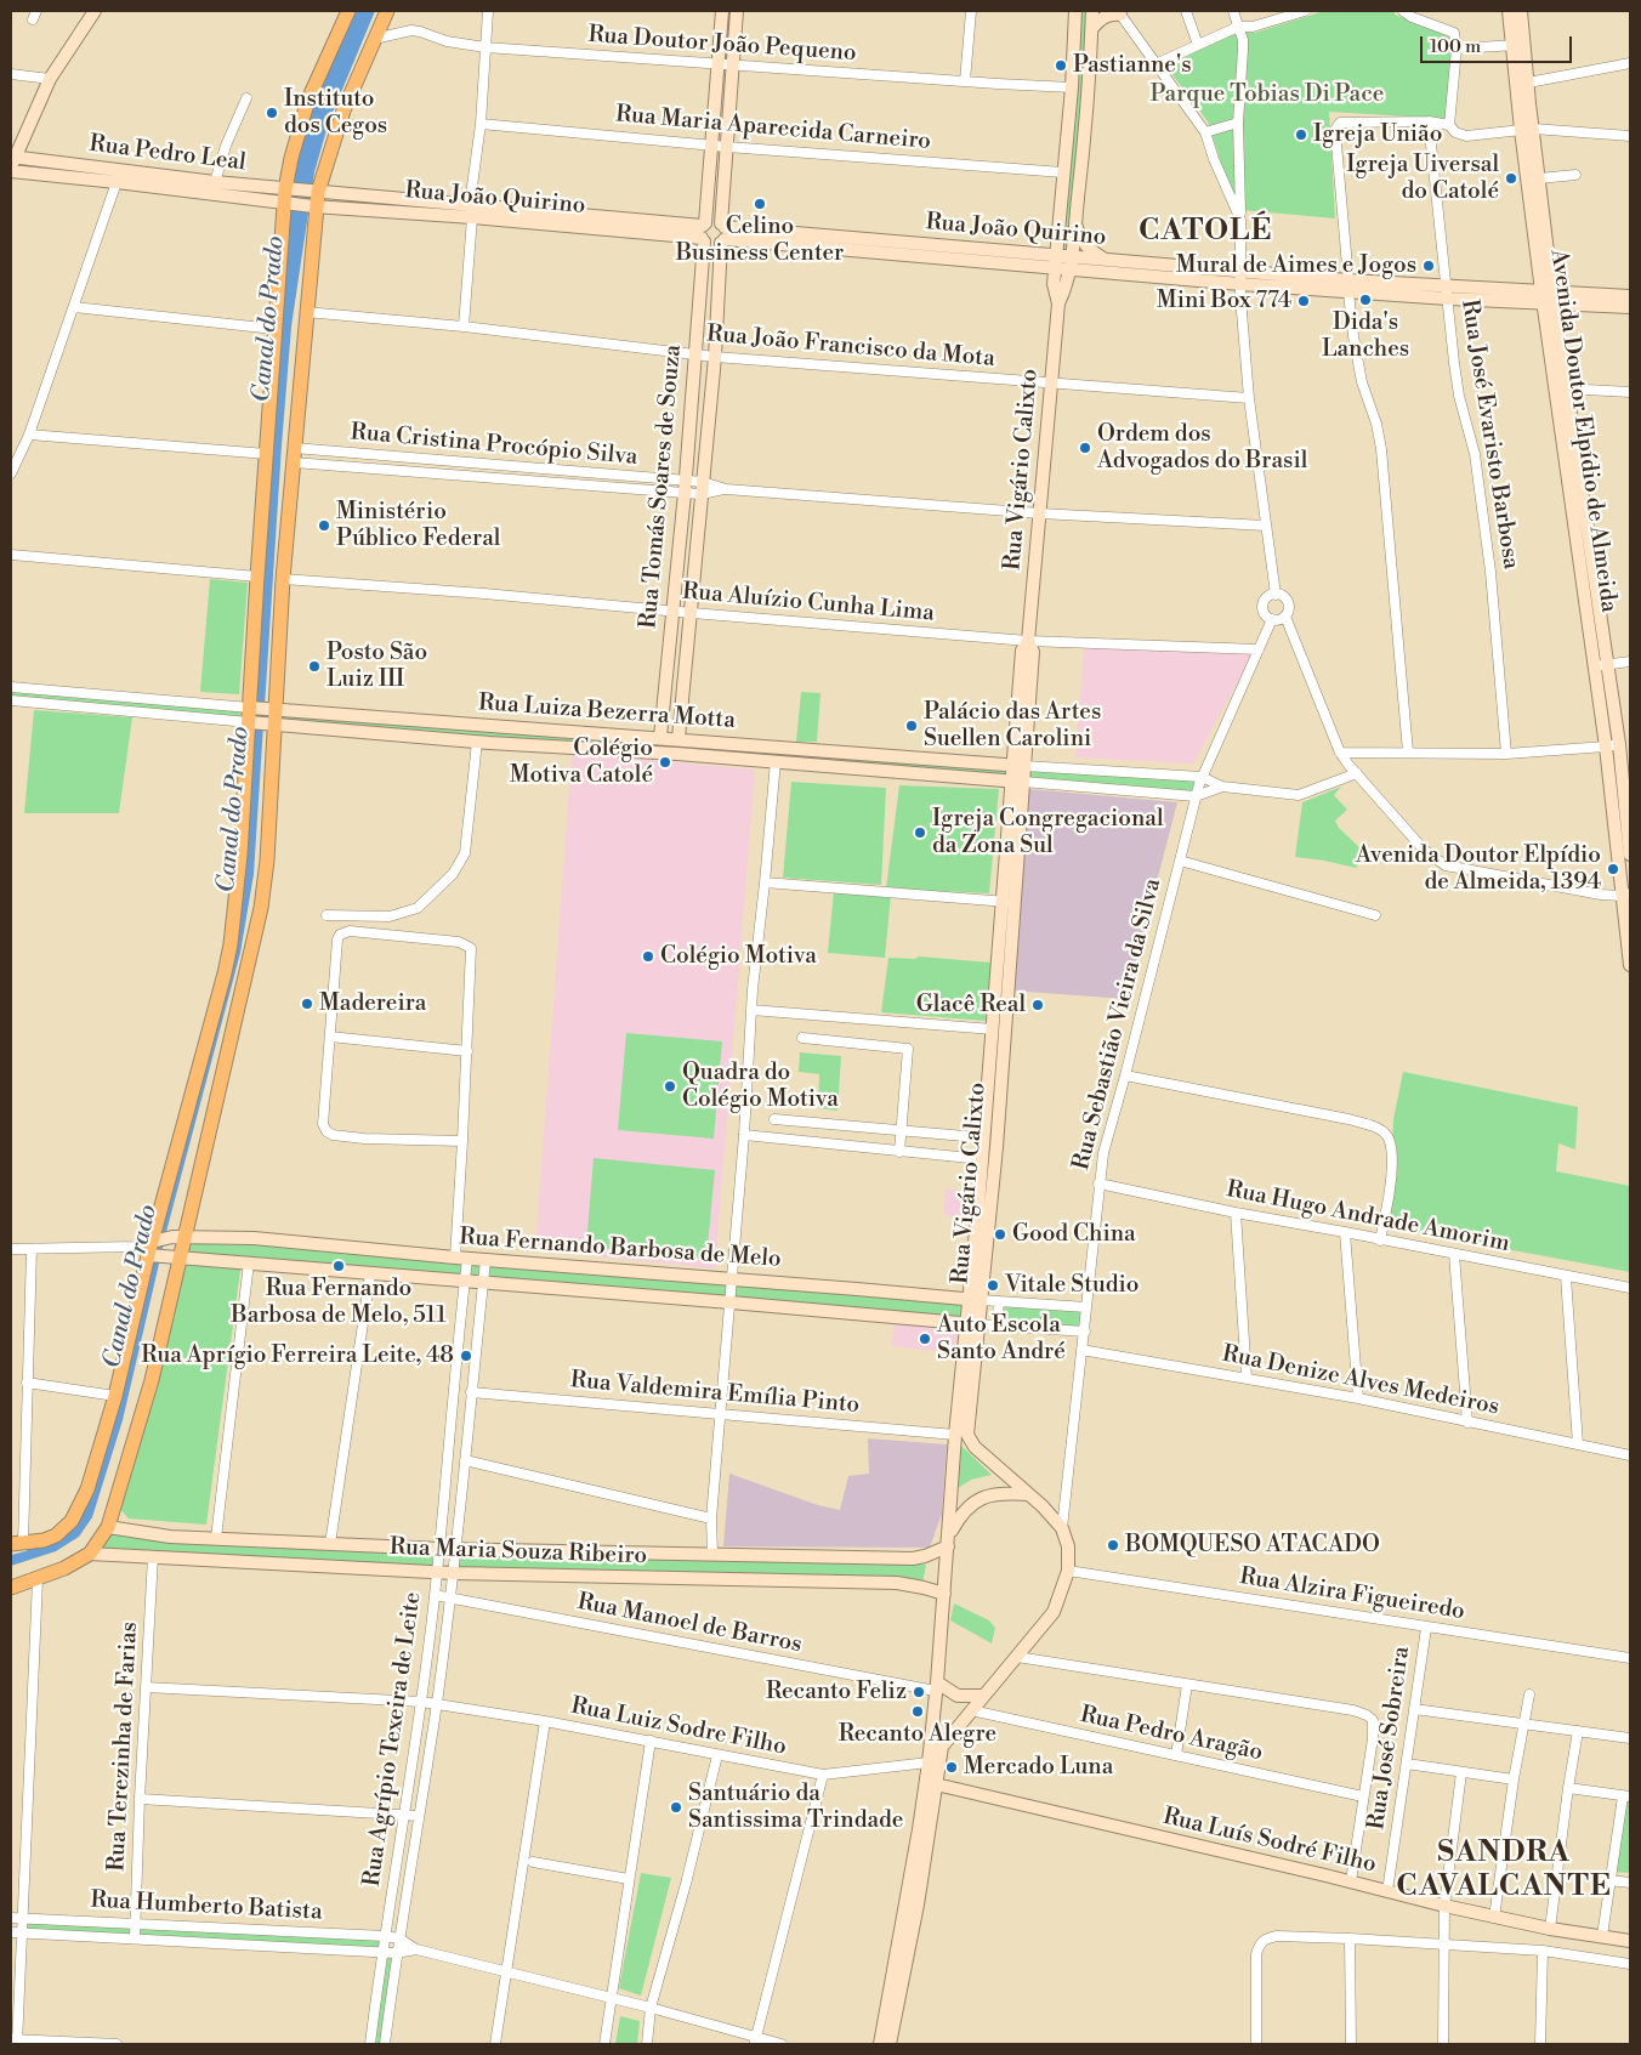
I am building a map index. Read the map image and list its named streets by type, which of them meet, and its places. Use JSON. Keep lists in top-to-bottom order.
{
  "streets": {
    "main road": [
      "Rua Pedro Leal",
      "Rua João Quirino",
      "Avenida Doutor Elpídio de Almeida",
      "Rua Vigário Calixto",
      "Rua Tomás Soares de Souza",
      "Rua Luiza Bezerra Motta",
      "Rua Fernando Barbosa de Melo",
      "Rua Maria Souza Ribeiro",
      "Rua Luís Sodré Filho"
    ],
    "street": [
      "Rua Doutor João Pequeno",
      "Rua Maria Aparecida Carneiro",
      "Rua João Francisco da Mota",
      "Rua José Evaristo Barbosa",
      "Rua Cristina Procópio Silva",
      "Rua Aluízio Cunha Lima",
      "Rua Sebastião Vieira da Silva",
      "Rua Hugo Andrade Amorim",
      "Rua Denize Alves Medeiros",
      "Rua Valdemira Emília Pinto",
      "Rua Alzira Figueiredo",
      "Rua Manoel de Barros",
      "Rua Luiz Sodre Filho",
      "Rua Pedro Aragão",
      "Rua José Sobreira",
      "Rua Agrípio Texeira de Leite",
      "Rua Terezinha de Farias",
      "Rua Humberto Batista"
    ]
  },
  "crossings": [
    ["Rua Doutor João Pequeno", "Rua Vigário Calixto"],
    ["Rua Doutor João Pequeno", "Rua Tomás Soares de Souza"],
    ["Rua Maria Aparecida Carneiro", "Rua Vigário Calixto"],
    ["Rua Maria Aparecida Carneiro", "Rua Tomás Soares de Souza"],
    ["Rua Pedro Leal", "Rua João Quirino"],
    ["Rua João Quirino", "Avenida Doutor Elpídio de Almeida"],
    ["Rua João Quirino", "Rua José Evaristo Barbosa"],
    ["Rua João Quirino", "Rua Vigário Calixto"],
    ["Rua João Quirino", "Rua Tomás Soares de Souza"],
    ["Rua João Francisco da Mota", "Rua Vigário Calixto"],
    ["Rua João Francisco da Mota", "Rua Tomás Soares de Souza"],
    ["Rua Cristina Procópio Silva", "Rua Vigário Calixto"],
    ["Rua Cristina Procópio Silva", "Rua Tomás Soares de Souza"],
    ["Rua Vigário Calixto", "Rua Aluízio Cunha Lima"],
    ["Rua Vigário Calixto", "Rua Luiza Bezerra Motta"],
    ["Rua Vigário Calixto", "Rua Sebastião Vieira da Silva"],
    ["Rua Vigário Calixto", "Rua Fernando Barbosa de Melo"],
    ["Rua Vigário Calixto", "Rua Valdemira Emília Pinto"],
    ["Rua Vigário Calixto", "Rua Maria Souza Ribeiro"],
    ["Rua Vigário Calixto", "Rua Alzira Figueiredo"],
    ["Rua Vigário Calixto", "Rua Manoel de Barros"],
    ["Rua Vigário Calixto", "Rua Luiz Sodre Filho"],
    ["Rua Vigário Calixto", "Rua Pedro Aragão"],
    ["Rua Vigário Calixto", "Rua Luís Sodré Filho"],
    ["Rua Tomás Soares de Souza", "Rua Aluízio Cunha Lima"],
    ["Rua Tomás Soares de Souza", "Rua Luiza Bezerra Motta"],
    ["Rua Aluízio Cunha Lima", "Rua Sebastião Vieira da Silva"],
    ["Rua Luiza Bezerra Motta", "Rua Sebastião Vieira da Silva"],
    ["Rua Sebastião Vieira da Silva", "Rua Hugo Andrade Amorim"],
    ["Rua Sebastião Vieira da Silva", "Rua Fernando Barbosa de Melo"],
    ["Rua Sebastião Vieira da Silva", "Rua Denize Alves Medeiros"],
    ["Rua Fernando Barbosa de Melo", "Rua Agrípio Texeira de Leite"],
    ["Rua Valdemira Emília Pinto", "Rua Agrípio Texeira de Leite"],
    ["Rua Maria Souza Ribeiro", "Rua Agrípio Texeira de Leite"],
    ["Rua Maria Souza Ribeiro", "Rua Terezinha de Farias"],
    ["Rua Alzira Figueiredo", "Rua José Sobreira"],
    ["Rua Manoel de Barros", "Rua Agrípio Texeira de Leite"],
    ["Rua Luiz Sodre Filho", "Rua Agrípio Texeira de Leite"],
    ["Rua Luiz Sodre Filho", "Rua Terezinha de Farias"],
    ["Rua José Sobreira", "Rua Luís Sodré Filho"],
    ["Rua Agrípio Texeira de Leite", "Rua Humberto Batista"],
    ["Rua Terezinha de Farias", "Rua Humberto Batista"]
  ],
  "districts": ["CATOLÉ", "SANDRA CAVALCANTE"],
  "water": ["Canal do Prado"],
  "parks": ["Parque Tobias Di Pace"],
  "places": [
    "Pastianne's",
    "Instituto dos Cegos",
    "Igreja União",
    "Igreja Uiversal do Catolé",
    "Celino Business Center",
    "Mural de Aimes e Jogos",
    "Dida's Lanches",
    "Mini Box 774",
    "Ordem dos Advogados do Brasil",
    "Ministério Público Federal",
    "Posto São Luiz III",
    "Palácio das Artes Suellen Carolini",
    "Colégio Motiva Catolé",
    "Igreja Congregacional da Zona Sul",
    "Avenida Doutor Elpídio de Almeida, 1394",
    "Colégio Motiva",
    "Madereira",
    "Glacê Real",
    "Quadra do Colégio Motiva",
    "Good China",
    "Rua Fernando Barbosa de Melo, 511",
    "Vitale Studio",
    "Auto Escola Santo André",
    "Rua Aprígio Ferreira Leite, 48",
    "BOMQUESO ATACADO",
    "Recanto Feliz",
    "Recanto Alegre",
    "Mercado Luna",
    "Santuário da Santissima Trindade"
  ],
  "scale_bar": "100 m"
}
